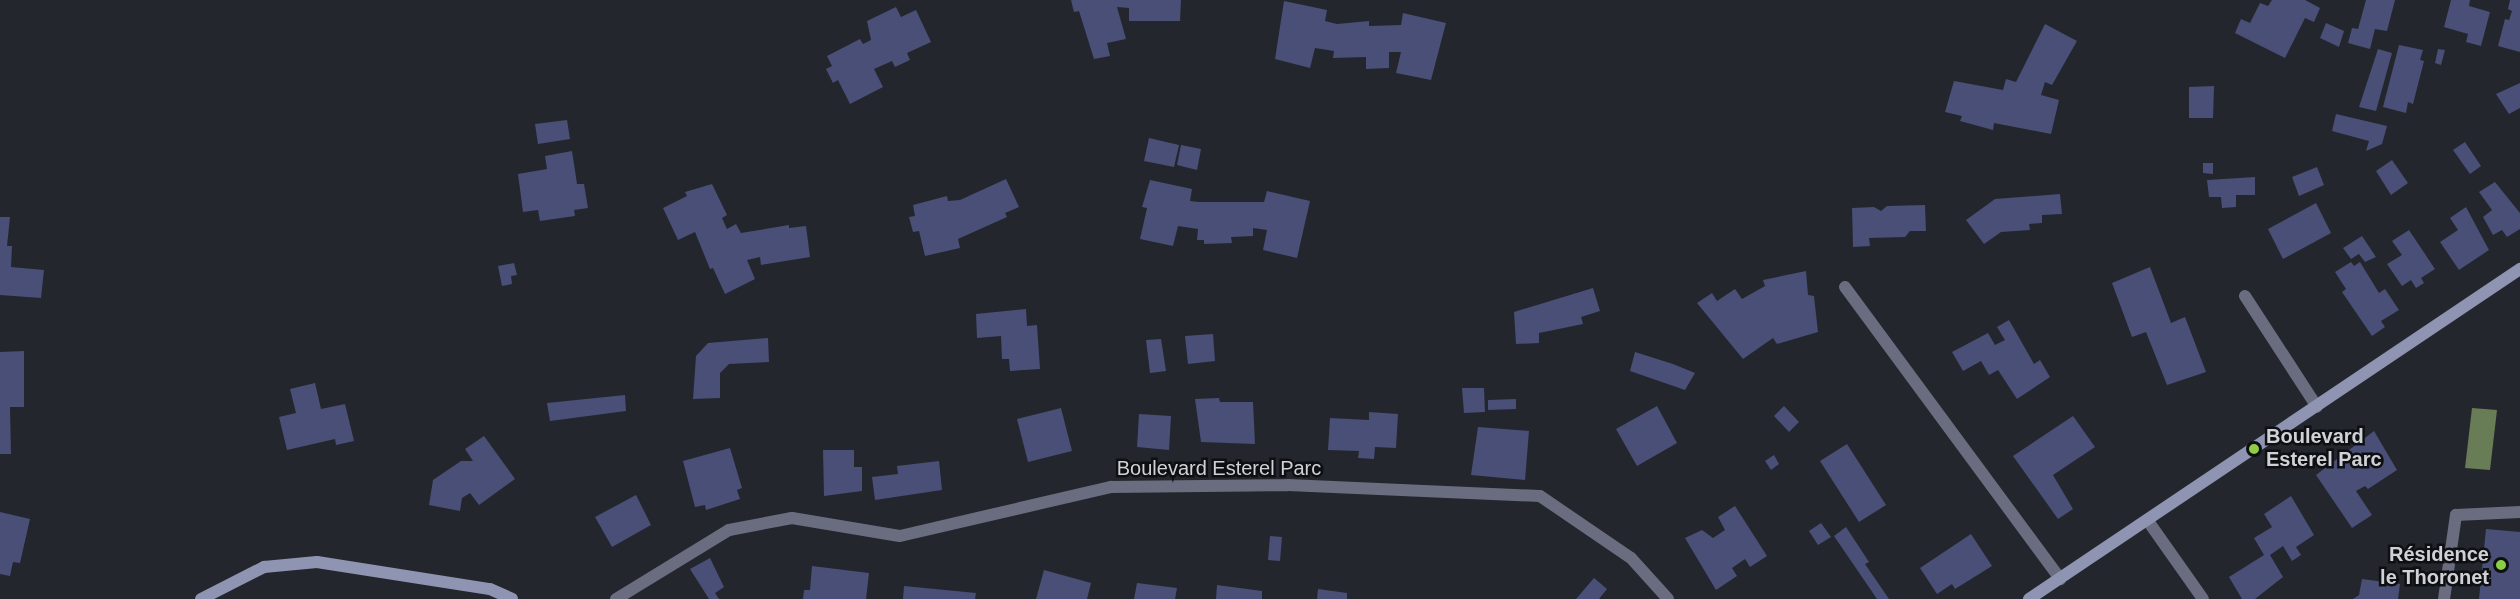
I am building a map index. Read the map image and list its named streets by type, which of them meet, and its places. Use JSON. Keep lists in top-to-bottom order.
{
  "streets": {
    "street": ["Boulevard Esterel Parc"]
  },
  "places": ["Boulevard Esterel Parc", "Résidence le Thoronet"]
}
